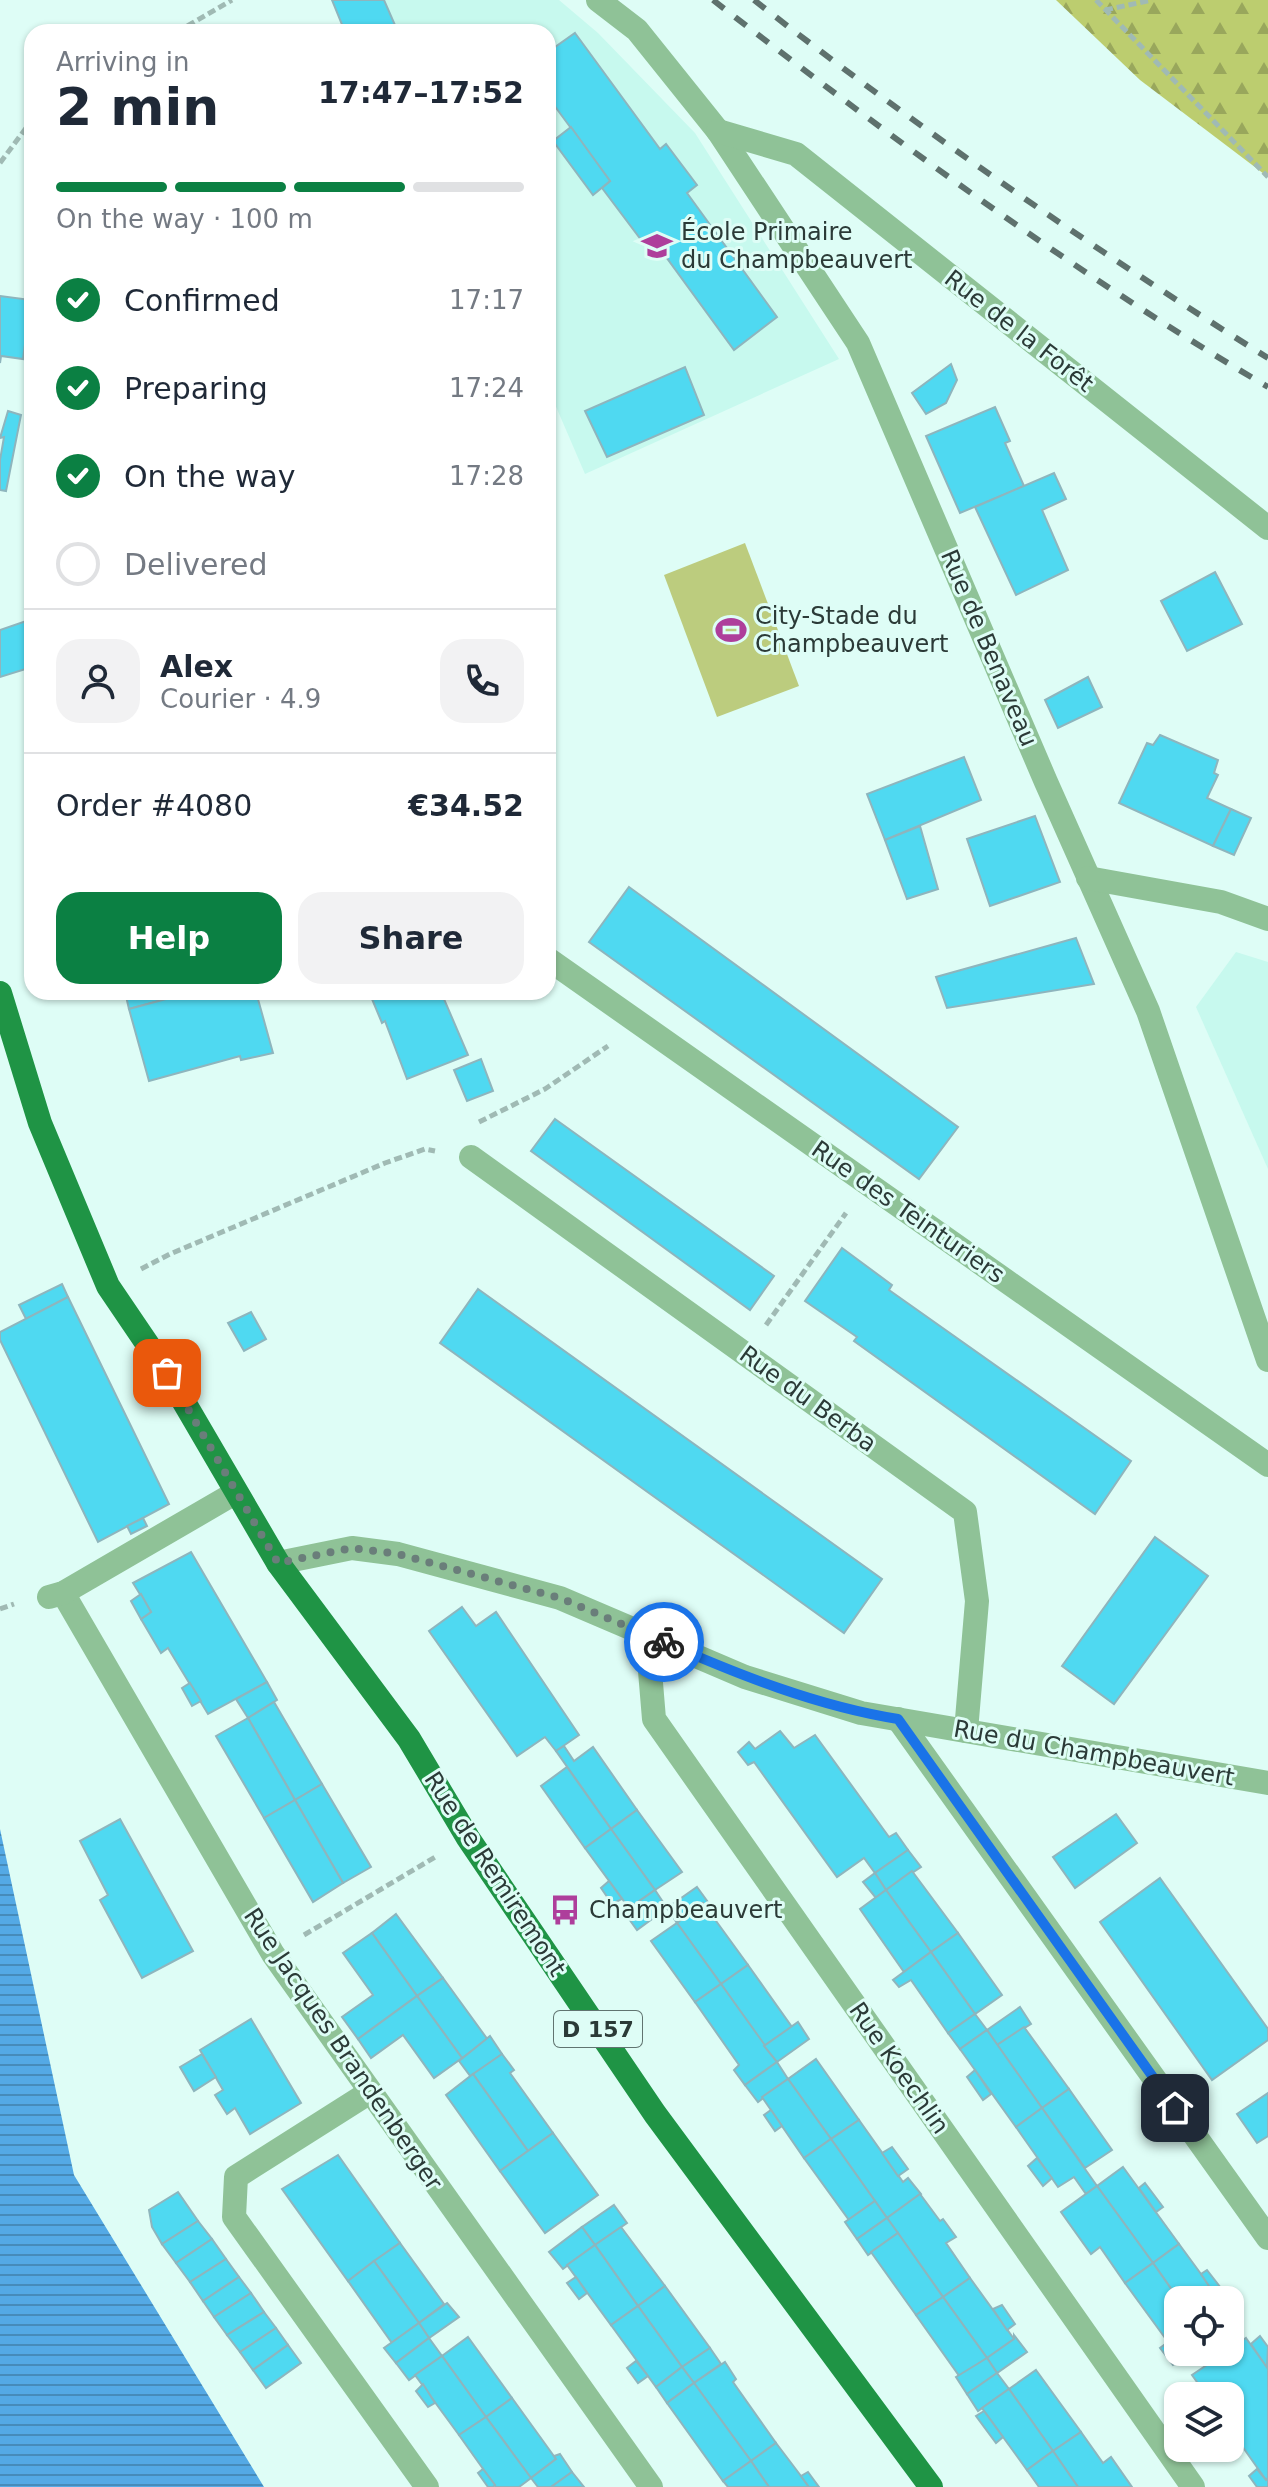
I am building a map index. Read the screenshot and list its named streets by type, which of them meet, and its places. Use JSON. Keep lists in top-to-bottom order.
{
  "streets": {
    "main road": ["Rue de Remiremont", "D 157"],
    "street": [
      "Rue de la Forêt",
      "Rue de Benaveau",
      "Rue des Teinturiers",
      "Rue du Berba",
      "Rue du Champbeauvert",
      "Rue Jacques Brandenberger",
      "Rue Koechlin"
    ]
  },
  "crossings": [
    ["Rue de la Forêt", "Rue de Benaveau"],
    ["Rue du Berba", "Rue du Champbeauvert"],
    ["Rue du Champbeauvert", "Rue de Remiremont"],
    ["Rue du Champbeauvert", "Rue Koechlin"],
    ["Rue de Remiremont", "Rue Jacques Brandenberger"]
  ],
  "places": {
    "school or university": ["École Primaire du Champbeauvert"],
    "sports": ["City-Stade du Champbeauvert"],
    "bus stop": ["Champbeauvert"]
  },
  "page": {
    "heading": ["2 min", "Arriving in", "17:47–17:52"],
    "panel": [
      "Alex",
      "Courier · 4.9",
      "Order #4080",
      "€34.52"
    ],
    "bar": "On the way · 100 m",
    "list": [
      ["Confirmed", "17:17"],
      ["Preparing", "17:24"],
      ["On the way", "17:28"],
      "Delivered"
    ],
    "buttons": ["Help", "Share"]
  }
}
